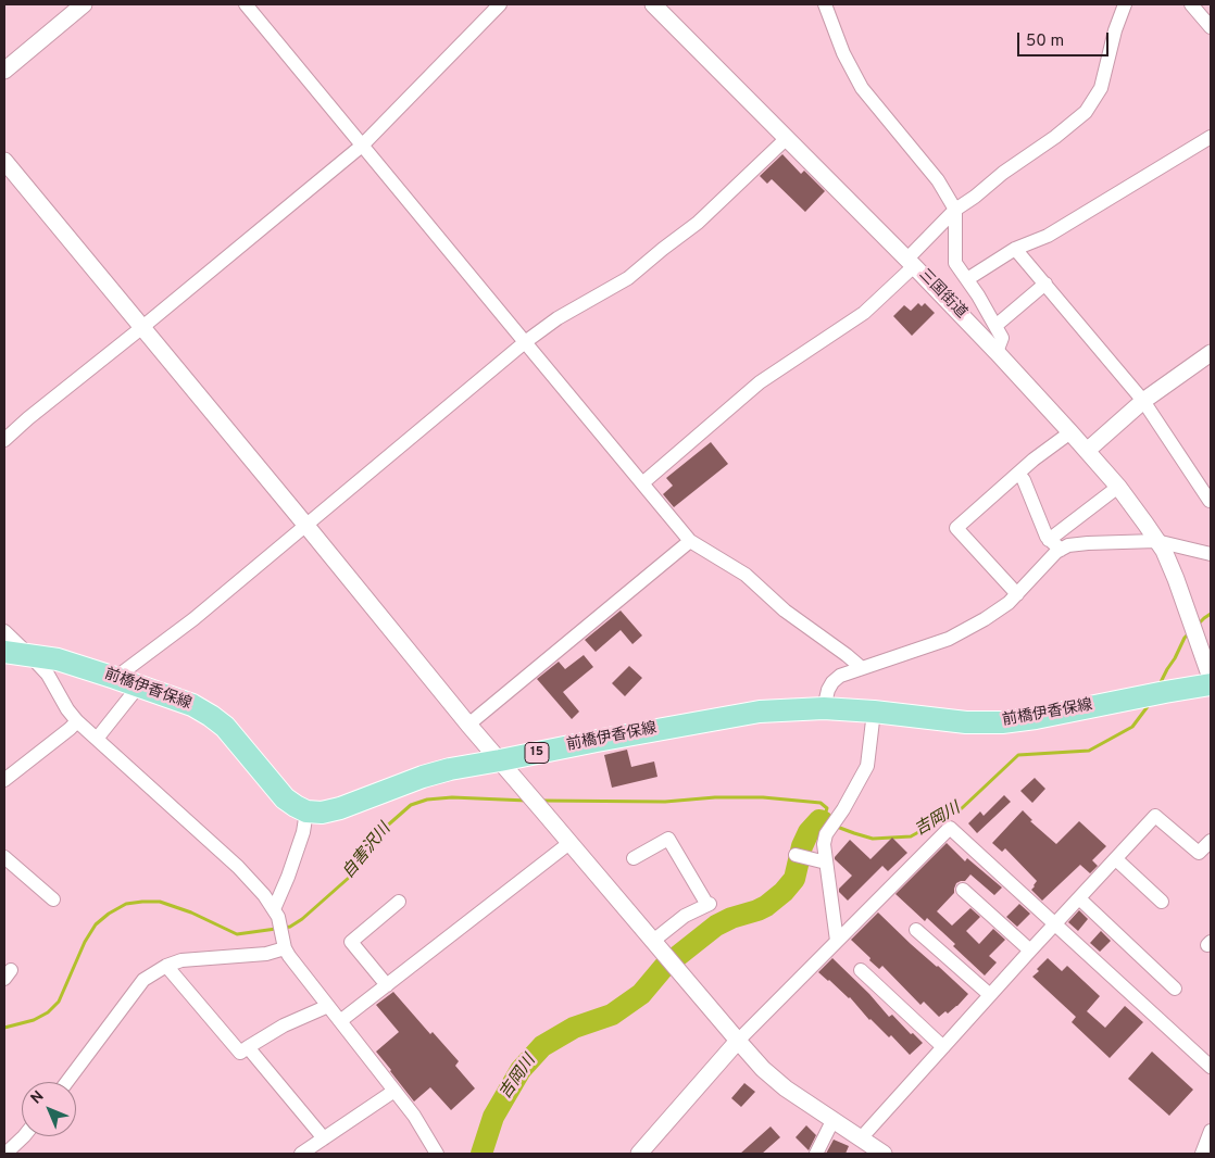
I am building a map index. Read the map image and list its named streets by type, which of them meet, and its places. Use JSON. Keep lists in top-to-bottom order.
{
  "streets": {
    "main road": ["前橋伊香保線", "15"],
    "street": ["三国街道"]
  },
  "water": ["吉岡川", "自害沢川"],
  "scale_bar": "50 m",
  "north": "top left"
}
